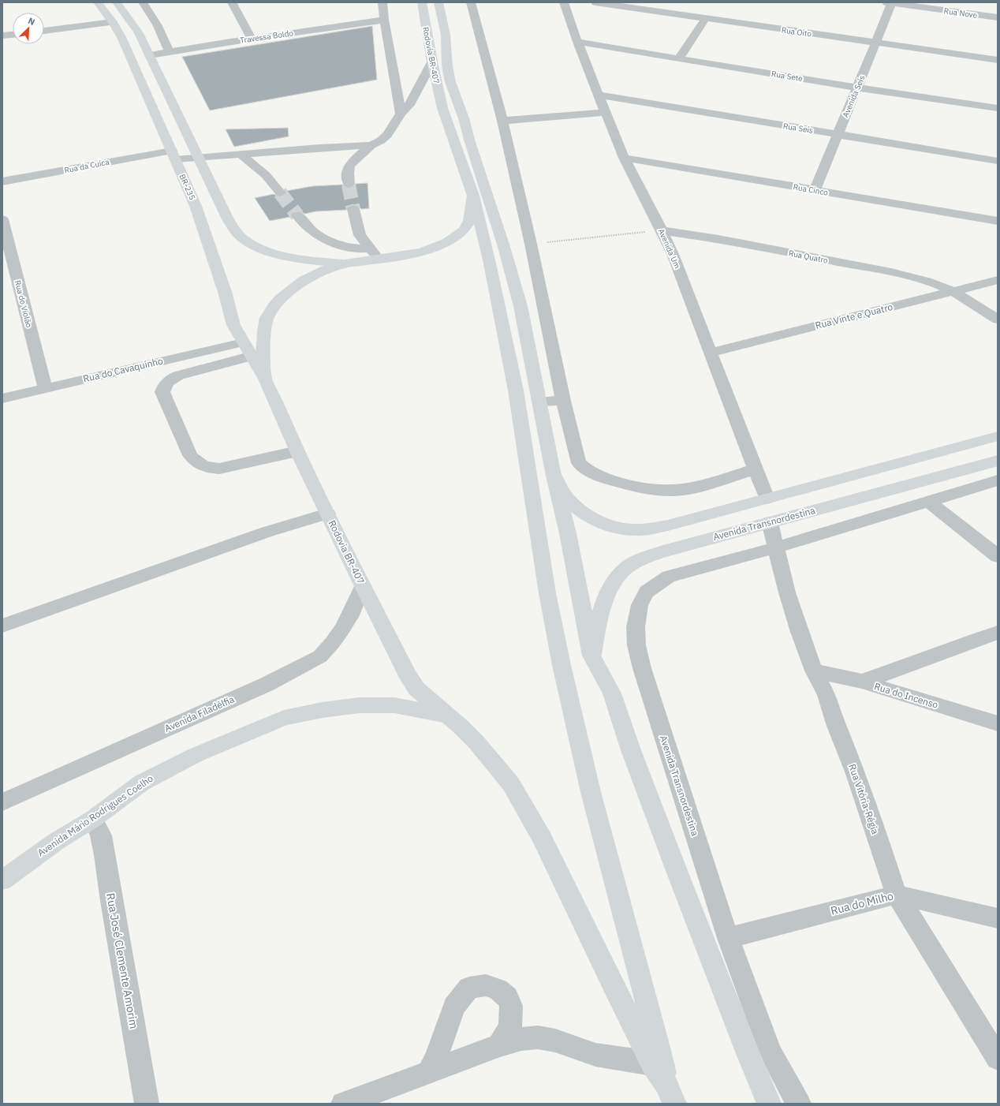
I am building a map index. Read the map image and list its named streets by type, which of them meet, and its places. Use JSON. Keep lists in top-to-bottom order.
{
  "streets": {
    "main road": [
      "Rodovia BR-407",
      "BR-235",
      "Avenida Transnordestina",
      "Avenida Mário Rodrigues Coelho"
    ],
    "street": [
      "Rua Nove",
      "Rua Oito",
      "Travessa Boldo",
      "Rua Sete",
      "Avenida Seis",
      "Rua Seis",
      "Rua da Cuíca",
      "Rua Cinco",
      "Avenida Um",
      "Rua Quatro",
      "Rua do Violão",
      "Rua Vinte e Quatro",
      "Rua do Cavaquinho",
      "Rua do Incenso",
      "Avenida Filadélfia",
      "Rua Vitória-Régia",
      "Rua do Milho",
      "Rua José Clemente Amorim"
    ]
  },
  "crossings": [
    ["Rua Nove", "Avenida Seis"],
    ["Rua Oito", "Avenida Seis"],
    ["Rodovia BR-407", "BR-235"],
    ["Rodovia BR-407", "Avenida Filadélfia"],
    ["Rodovia BR-407", "Avenida Mário Rodrigues Coelho"],
    ["Rua Sete", "Avenida Seis"],
    ["Rua Sete", "Avenida Um"],
    ["Avenida Seis", "Rua Seis"],
    ["Avenida Seis", "Rua Cinco"],
    ["Rua Seis", "Avenida Um"],
    ["Rua da Cuíca", "BR-235"],
    ["BR-235", "Rua do Cavaquinho"],
    ["Rua Cinco", "Avenida Um"],
    ["Avenida Um", "Rua Quatro"],
    ["Avenida Um", "Rua Vinte e Quatro"],
    ["Rua Quatro", "Rua Vinte e Quatro"],
    ["Rua do Violão", "Rua do Cavaquinho"],
    ["Avenida Transnordestina", "Rua Vitória-Régia"],
    ["Avenida Transnordestina", "Rua do Milho"],
    ["Rua do Incenso", "Rua Vitória-Régia"],
    ["Rua Vitória-Régia", "Rua do Milho"],
    ["Avenida Mário Rodrigues Coelho", "Rua José Clemente Amorim"]
  ],
  "north": "top right"
}
